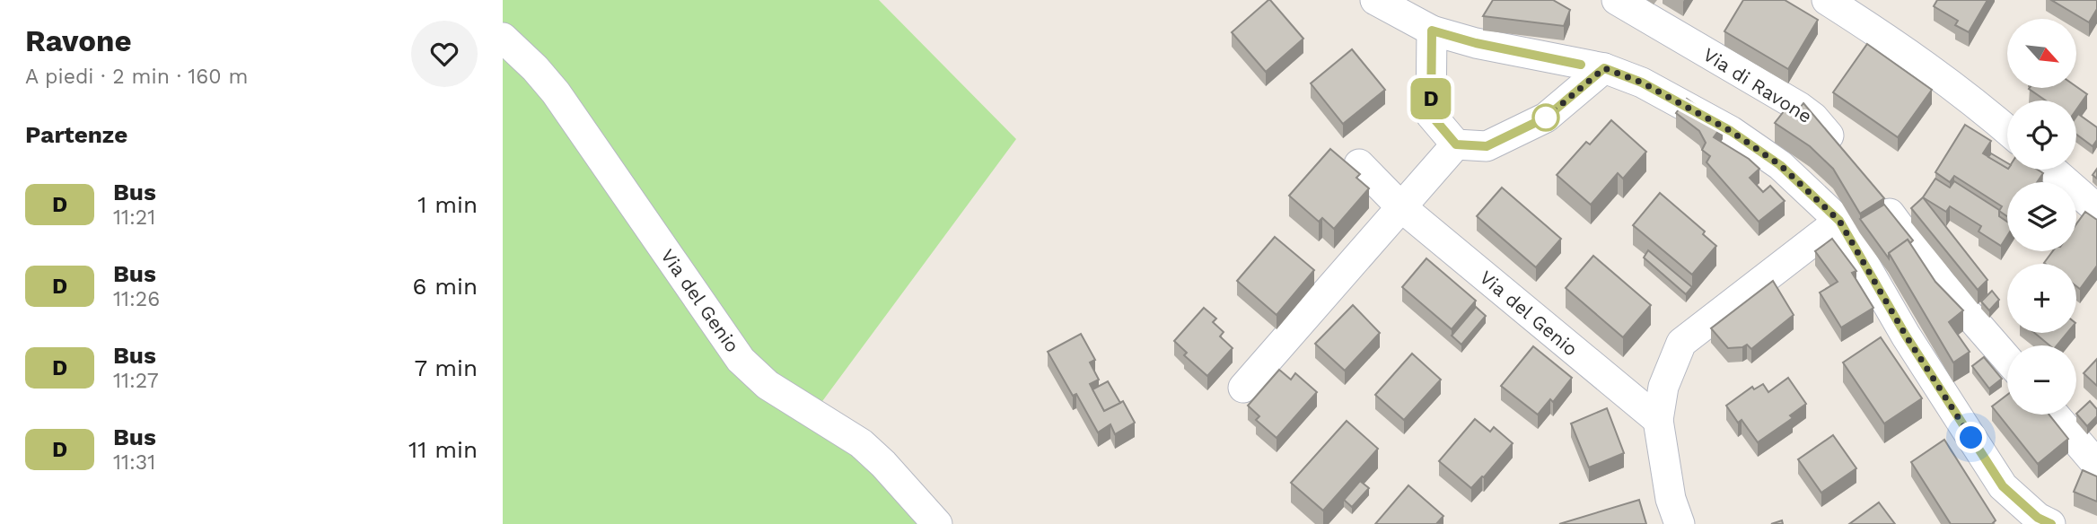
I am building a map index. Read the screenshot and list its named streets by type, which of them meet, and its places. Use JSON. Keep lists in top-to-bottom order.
{
  "streets": {
    "street": ["Via di Ravone", "Via del Genio"]
  },
  "lines": ["bus line D"],
  "north": "bottom right",
  "page": {
    "heading": [
      ["Ravone", "A piedi · 2 min · 160 m"],
      "Partenze"
    ],
    "on_map": "D",
    "map_buttons": ["+", "−"],
    "list": [
      {
        "mark": "D",
        "name": "Bus",
        "note": "11:21",
        "value": "1 min"
      },
      {
        "mark": "D",
        "name": "Bus",
        "note": "11:26",
        "value": "6 min"
      },
      {
        "mark": "D",
        "name": "Bus",
        "note": "11:27",
        "value": "7 min"
      },
      {
        "mark": "D",
        "name": "Bus",
        "note": "11:31",
        "value": "11 min"
      }
    ]
  }
}
